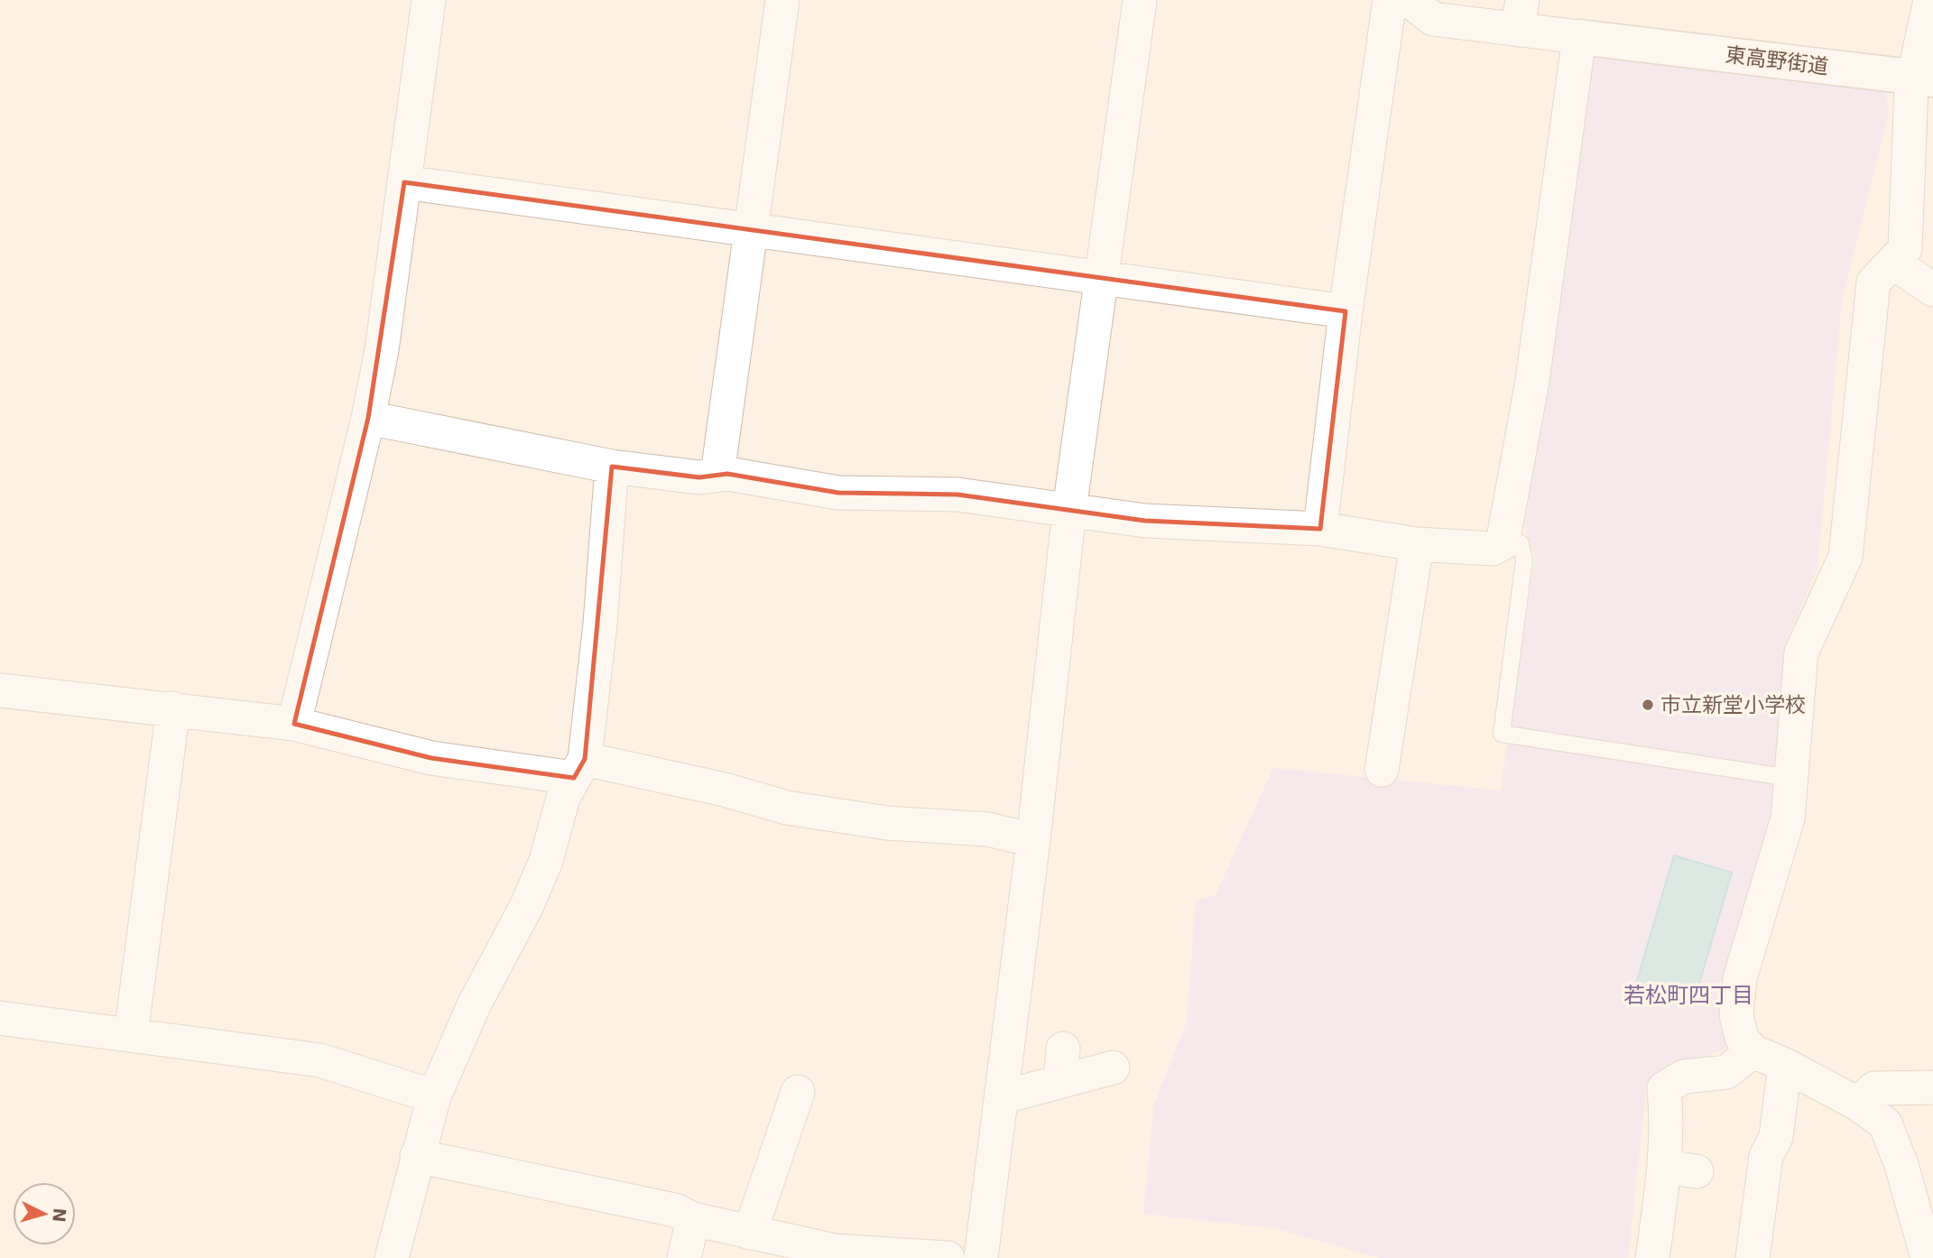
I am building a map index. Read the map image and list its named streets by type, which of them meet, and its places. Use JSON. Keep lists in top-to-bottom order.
{
  "streets": {
    "street": ["東高野街道"]
  },
  "districts": ["若松町四丁目"],
  "places": ["市立新堂小学校"],
  "north": "right"
}
